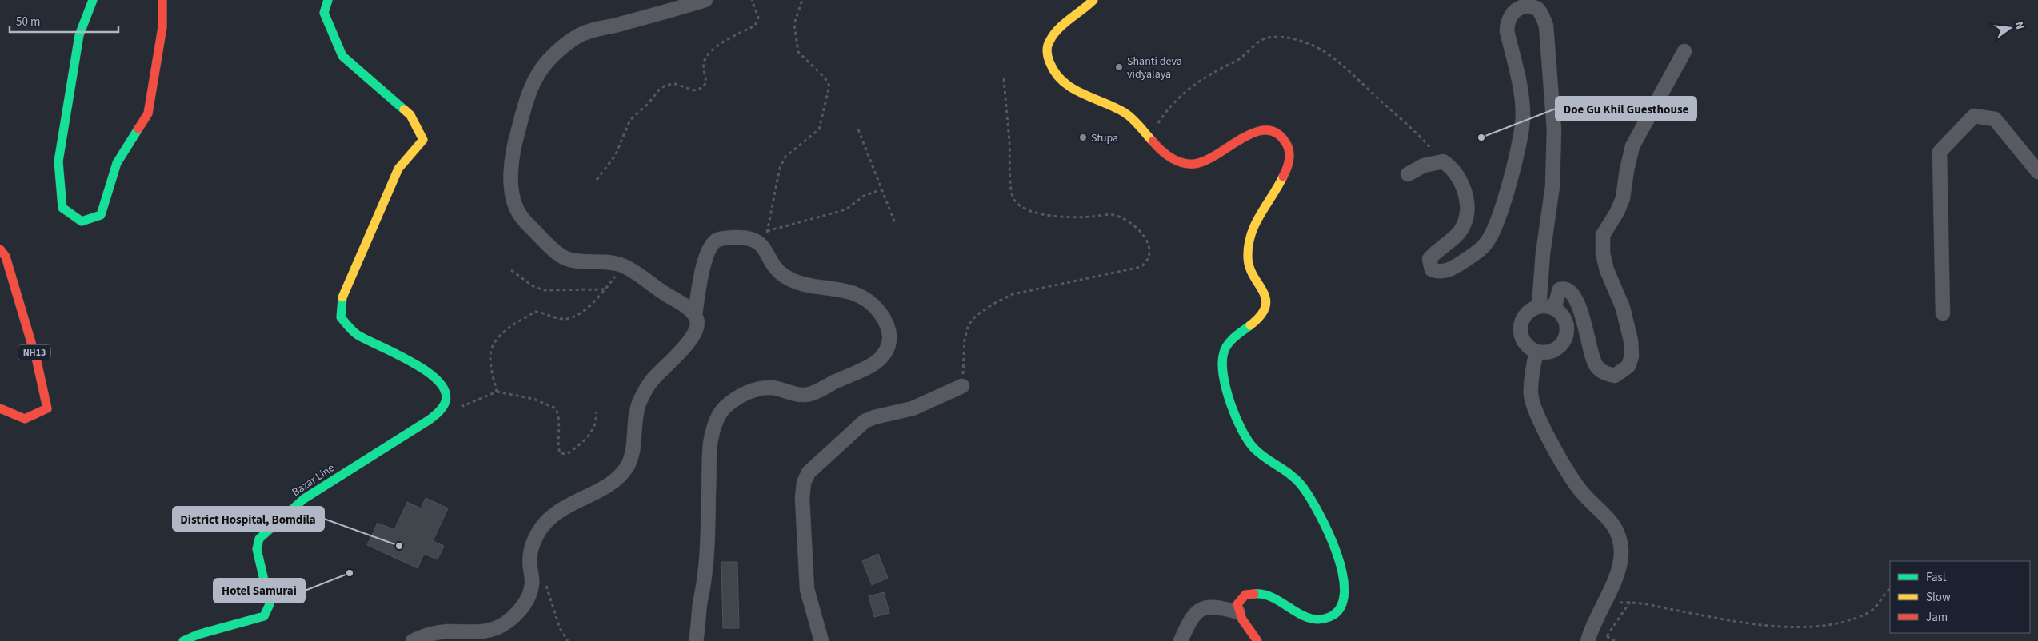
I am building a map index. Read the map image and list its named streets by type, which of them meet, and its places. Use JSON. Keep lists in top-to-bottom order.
{
  "streets": {
    "main road": ["NH13", "Bazar Line"]
  },
  "places": [
    "Shanti deva vidyalaya",
    "Stupa",
    "Doe Gu Khil Guesthouse",
    "District Hospital, Bomdila",
    "Hotel Samurai"
  ],
  "legend": ["Fast", "Slow", "Jam"],
  "scale_bar": "50 m",
  "north": "right"
}
